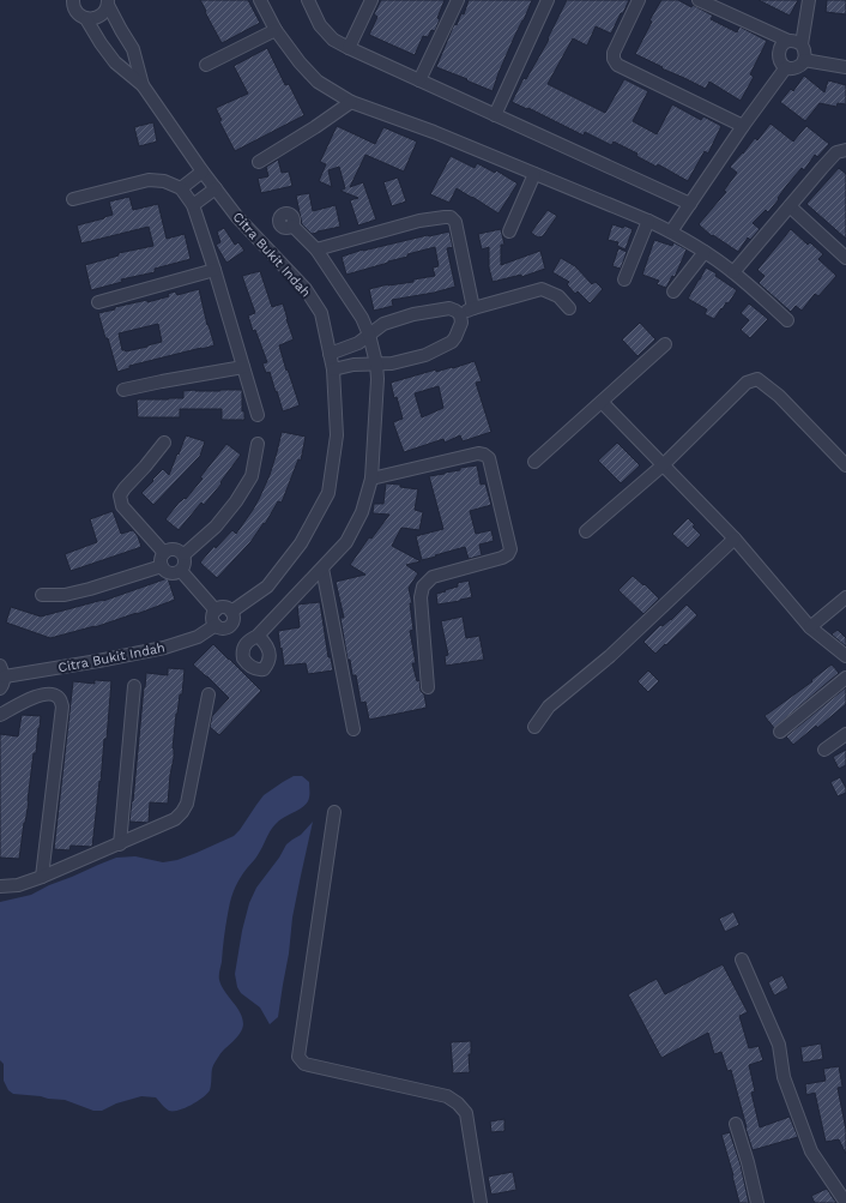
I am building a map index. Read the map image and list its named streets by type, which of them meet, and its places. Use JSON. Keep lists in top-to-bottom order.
{
  "streets": {
    "street": ["Citra Bukit Indah"]
  }
}
